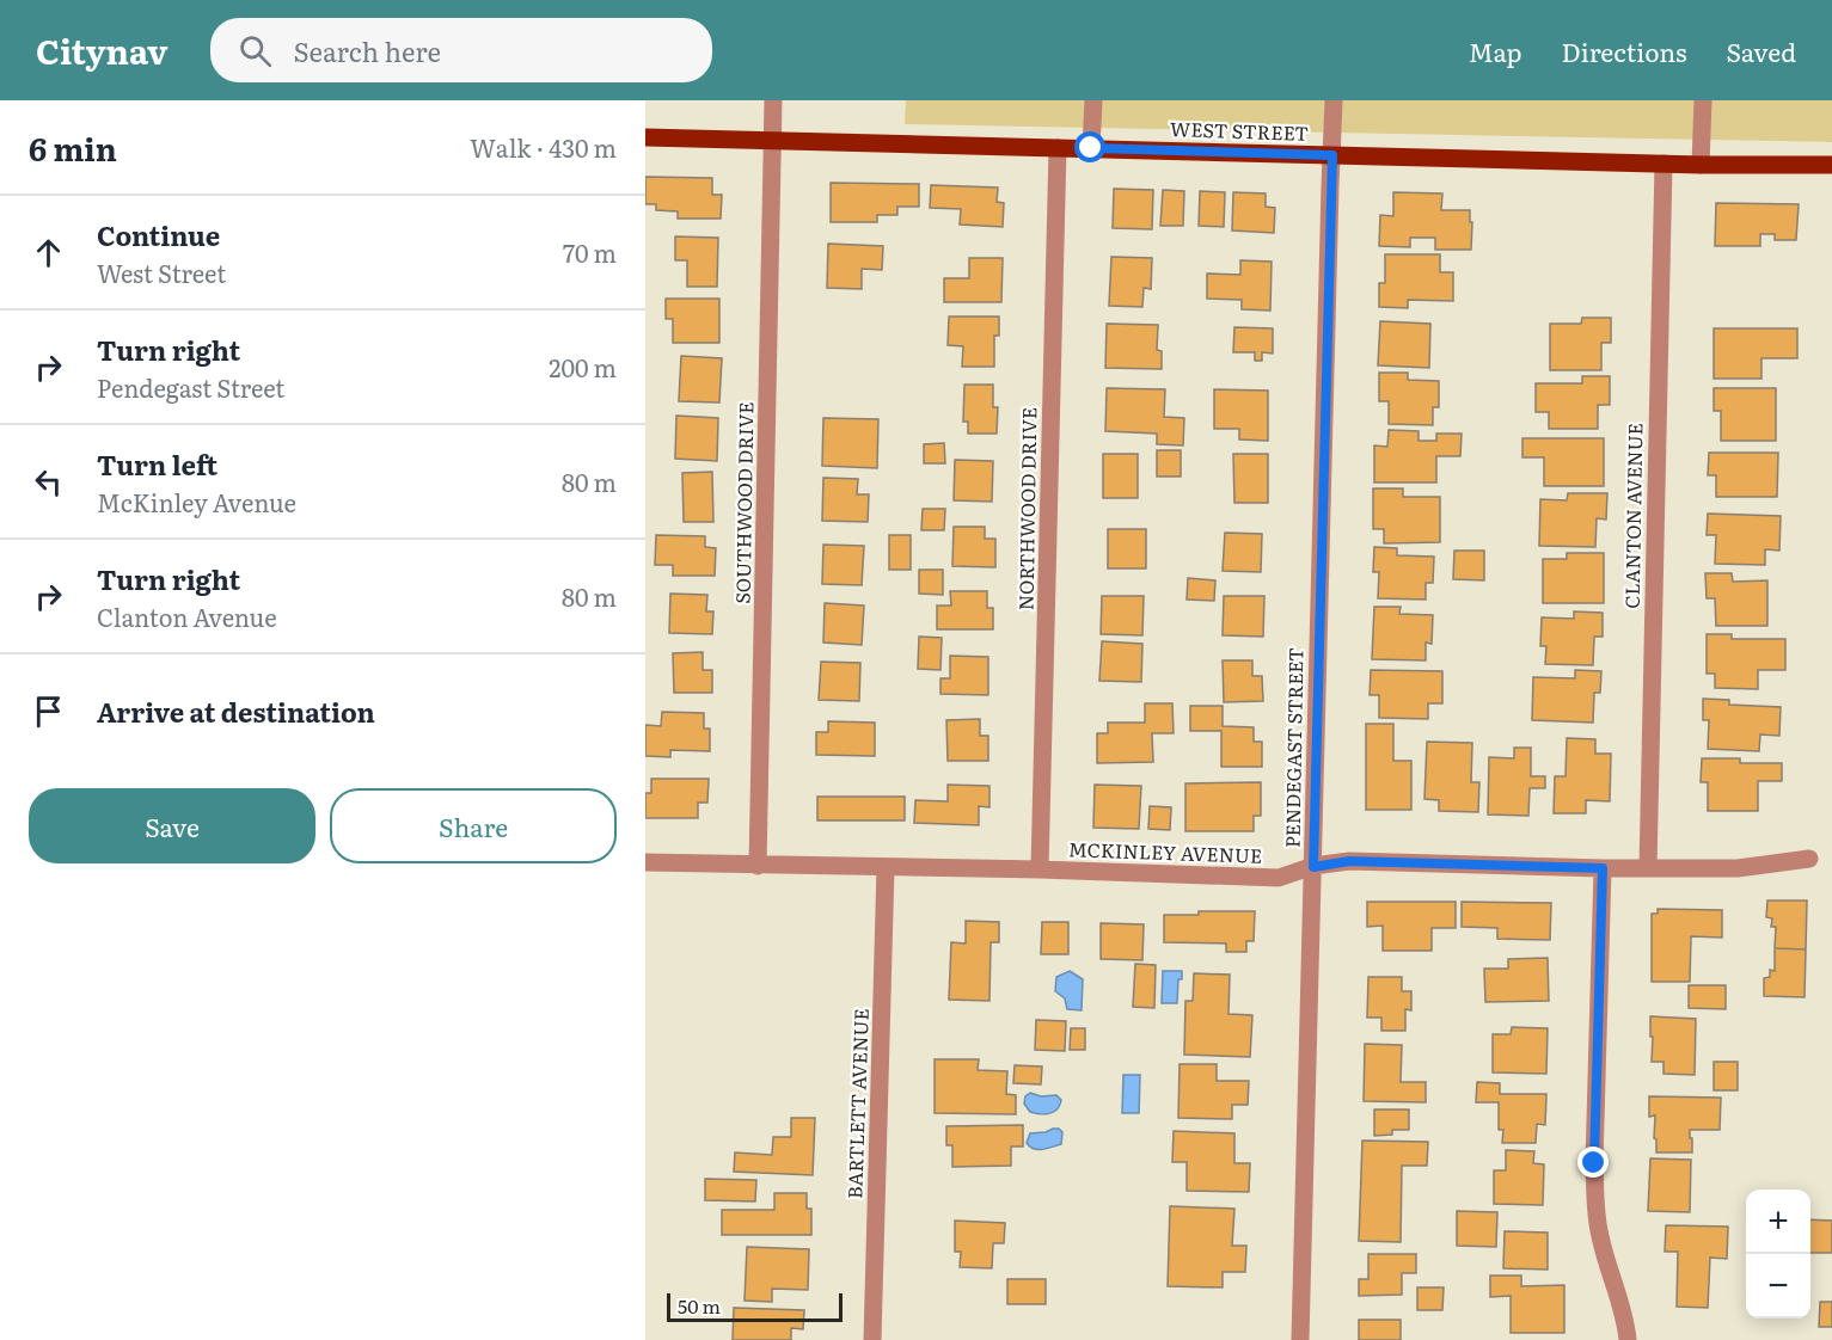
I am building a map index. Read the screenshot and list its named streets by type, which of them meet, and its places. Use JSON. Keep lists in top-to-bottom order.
{
  "streets": {
    "main road": ["WEST STREET"],
    "street": [
      "SOUTHWOOD DRIVE",
      "NORTHWOOD DRIVE",
      "CLANTON AVENUE",
      "PENDEGAST STREET",
      "MCKINLEY AVENUE",
      "BARTLETT AVENUE"
    ]
  },
  "crossings": [
    ["WEST STREET", "SOUTHWOOD DRIVE"],
    ["WEST STREET", "NORTHWOOD DRIVE"],
    ["WEST STREET", "CLANTON AVENUE"],
    ["WEST STREET", "PENDEGAST STREET"],
    ["SOUTHWOOD DRIVE", "MCKINLEY AVENUE"],
    ["NORTHWOOD DRIVE", "MCKINLEY AVENUE"],
    ["CLANTON AVENUE", "MCKINLEY AVENUE"],
    ["PENDEGAST STREET", "MCKINLEY AVENUE"],
    ["MCKINLEY AVENUE", "BARTLETT AVENUE"]
  ],
  "scale_bar": "50 m",
  "page": {
    "header": "Citynav",
    "search": "Search here",
    "nav": ["Map", "Directions", "Saved"],
    "heading": ["6 min", "Walk · 430 m"],
    "list": [
      ["Continue", "West Street", "70 m"],
      ["Turn right", "Pendegast Street", "200 m"],
      ["Turn left", "McKinley Avenue", "80 m"],
      ["Turn right", "Clanton Avenue", "80 m"],
      "Arrive at destination"
    ],
    "buttons": ["Save", "Share"],
    "map_buttons": ["+", "−"],
    "scale": "50 m"
  }
}
